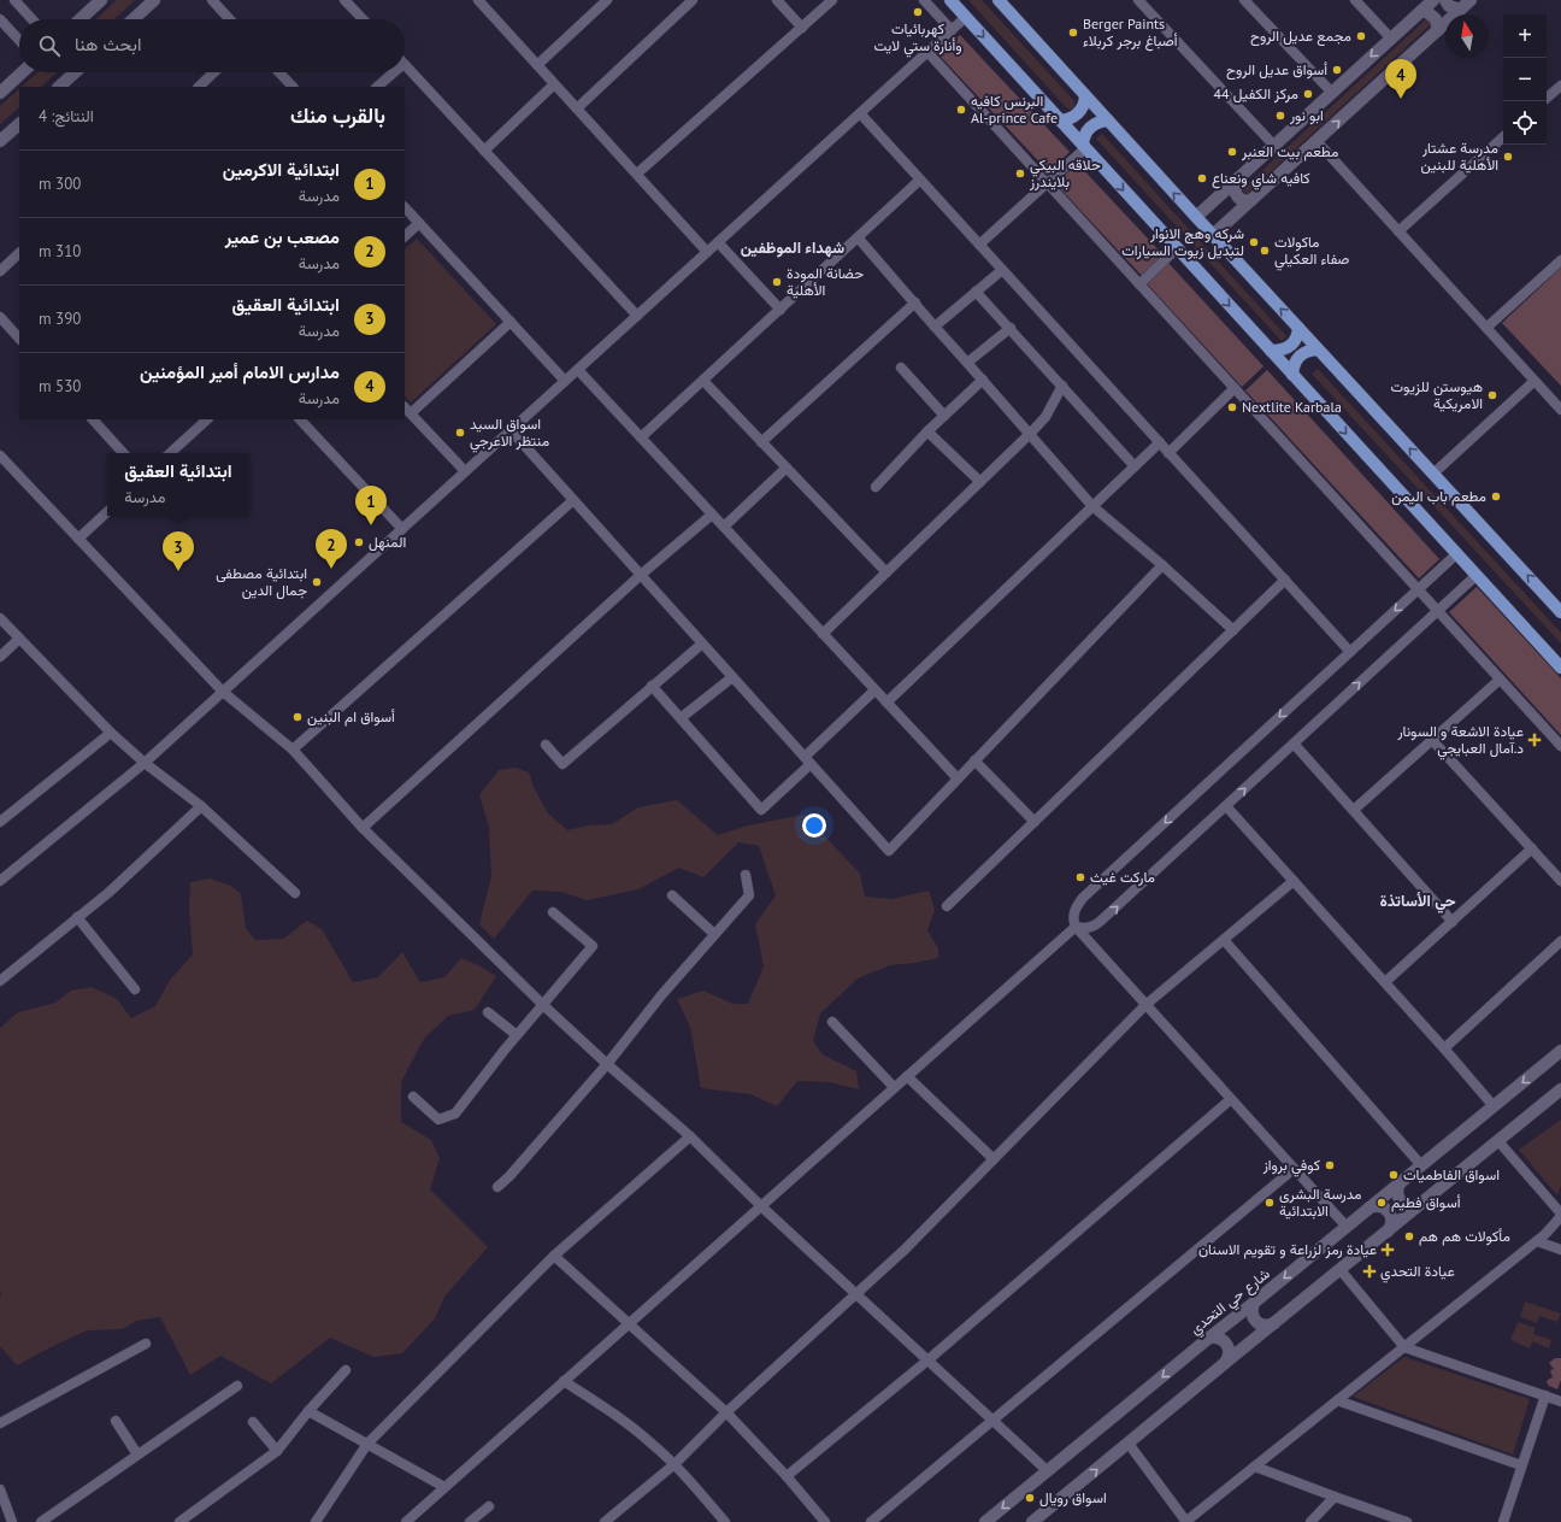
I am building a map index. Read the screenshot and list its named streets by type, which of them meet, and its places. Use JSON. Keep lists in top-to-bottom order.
{
  "streets": {
    "main road": ["شارع حي التحدي"]
  },
  "districts": ["شهداء الموظفين", "حي الأساتذة"],
  "places": {
    "other": [
      "كهربائيات وأنارة ستي لايت",
      "Berger Paints أصباغ برجر كربلاء",
      "مجمع عديل الروح",
      "أسواق عديل الروح",
      "مركز الكفيل 44",
      "البرنس كافيه Al-prince Cafe",
      "ابو نور",
      "مطعم بيت العنبر",
      "مدرسة عشتار الأهلية للبنين",
      "حلاقه البيكي بلايندرز",
      "كافيه شاي ونعناع",
      "شركه وهج الانوار لتبديل زيوت السيارات",
      "ماكولات صفاء العكيلي",
      "حضانة المودة الأهلية",
      "هيوستن للزيوت الامريكية",
      "Nextlite Karbala",
      "اسواق السيد منتظر الاعرجي",
      "مطعم باب اليمن",
      "المنهل",
      "ابتدائية مصطفى جمال الدين",
      "أسواق ام البنين",
      "ماركت غيث",
      "كوفي برواز",
      "اسواق الفاطميات",
      "مدرسة البشرى الابتدائية",
      "أسواق فطيم",
      "مأكولات هم هم",
      "اسواق رويال"
    ],
    "health": ["عيادة الاشعة و السونار د.آمال العبايجي", "عيادة رمز لزراعة و تقويم الاسنان", "عيادة التحدي"]
  },
  "north": "top",
  "page": {
    "map_buttons": ["+", "−"],
    "search": "ابحث هنا",
    "pins": [
      "4",
      "1",
      "2",
      "3"
    ],
    "heading": ["بالقرب منك", "النتائج: 4"],
    "list": [
      {
        "mark": "1",
        "name": "ابتدائية الاكرمين",
        "note": "مدرسة",
        "value": "300 m"
      },
      {
        "mark": "2",
        "name": "مصعب بن عمير",
        "note": "مدرسة",
        "value": "310 m"
      },
      {
        "mark": "3",
        "name": "ابتدائية العقيق",
        "note": "مدرسة",
        "value": "390 m"
      },
      {
        "mark": "4",
        "name": "مدارس الامام أمير المؤمنين",
        "note": "مدرسة",
        "value": "530 m"
      }
    ],
    "popup": ["ابتدائية العقيق", "مدرسة"]
  }
}
